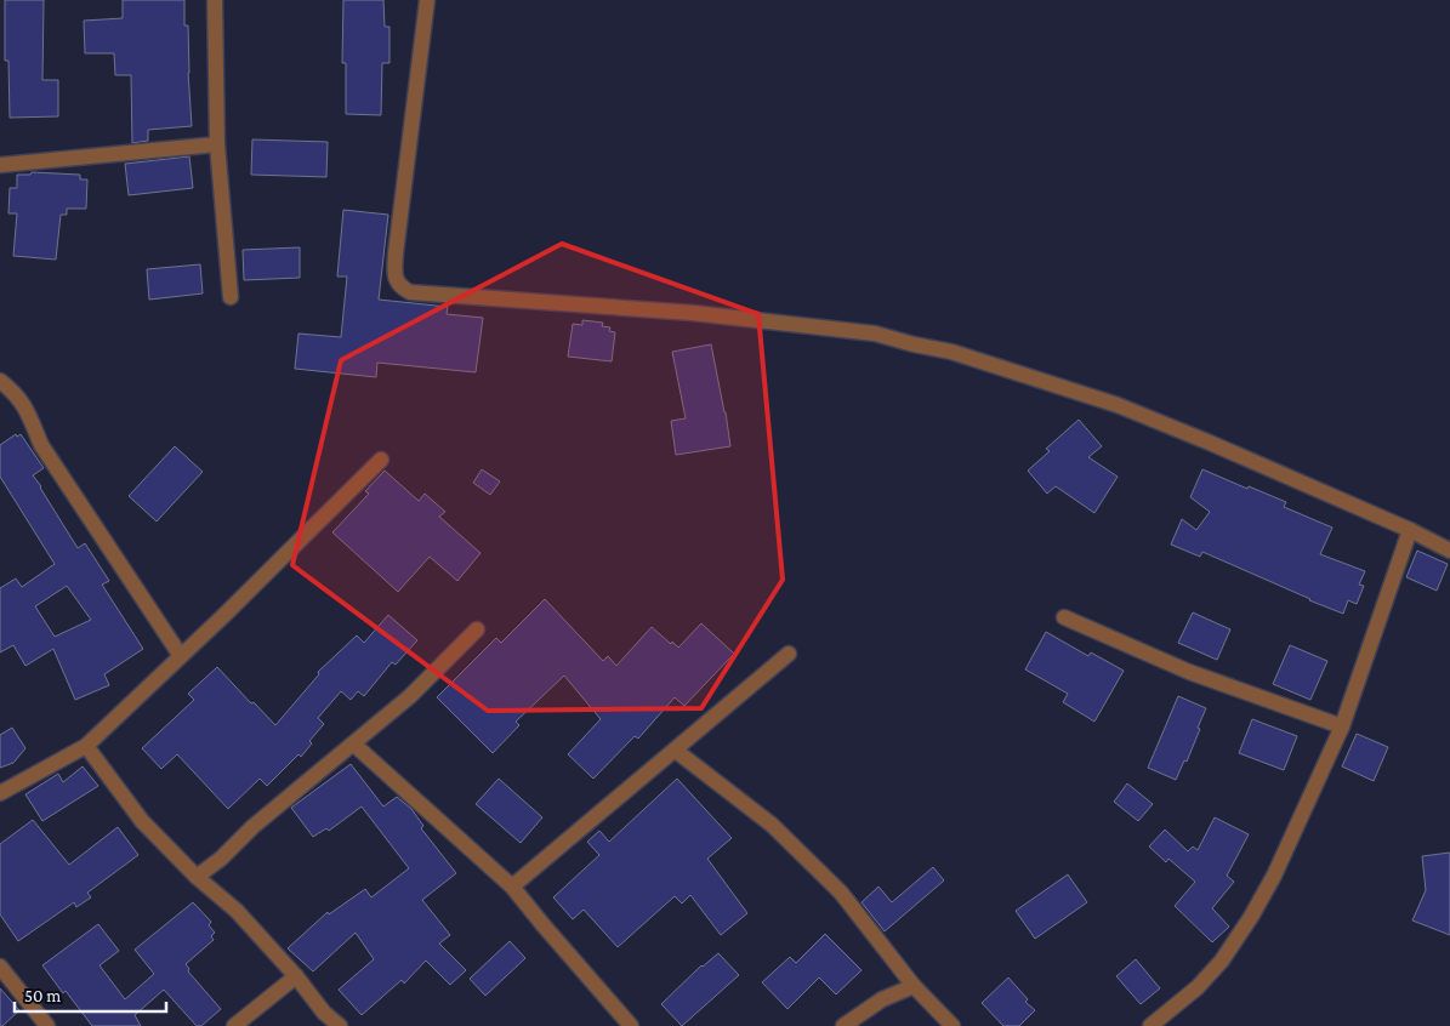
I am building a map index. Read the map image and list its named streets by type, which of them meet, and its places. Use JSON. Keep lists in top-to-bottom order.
{
  "scale_bar": "50 m"
}
